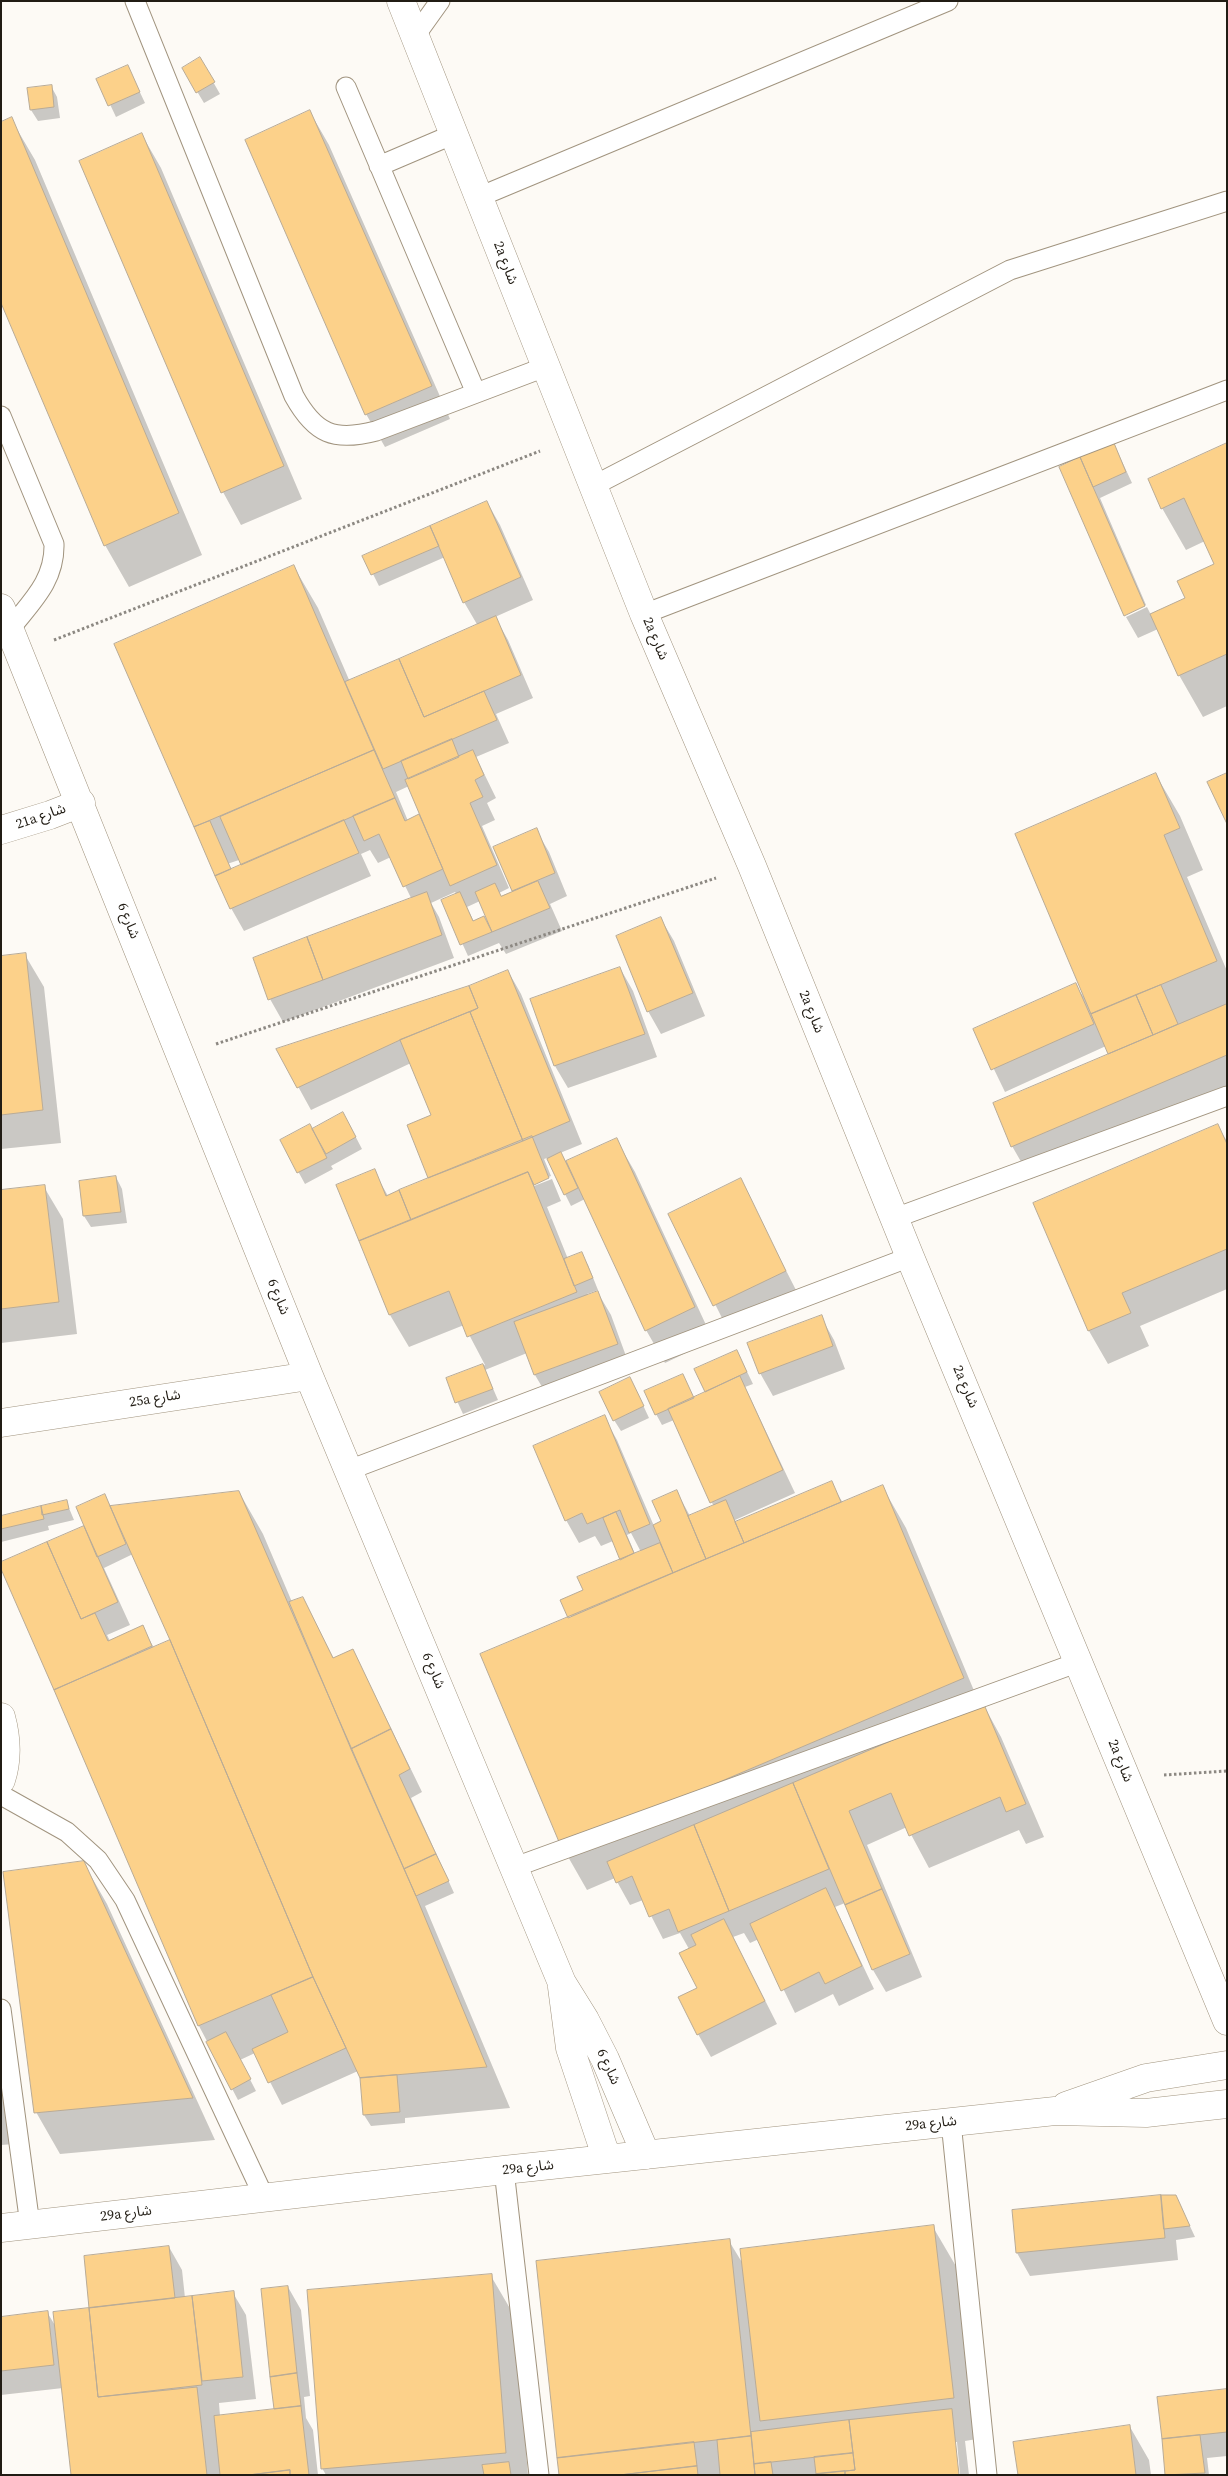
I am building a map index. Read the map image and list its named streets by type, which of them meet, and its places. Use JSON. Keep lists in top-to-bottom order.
{
  "streets": {
    "street": [
      "2a شارع",
      "21a شارع",
      "شارع 6",
      "25a شارع",
      "29a شارع"
    ]
  },
  "crossings": [
    ["21a شارع", "شارع 6"],
    ["شارع 6", "25a شارع"],
    ["شارع 6", "29a شارع"]
  ]
}
